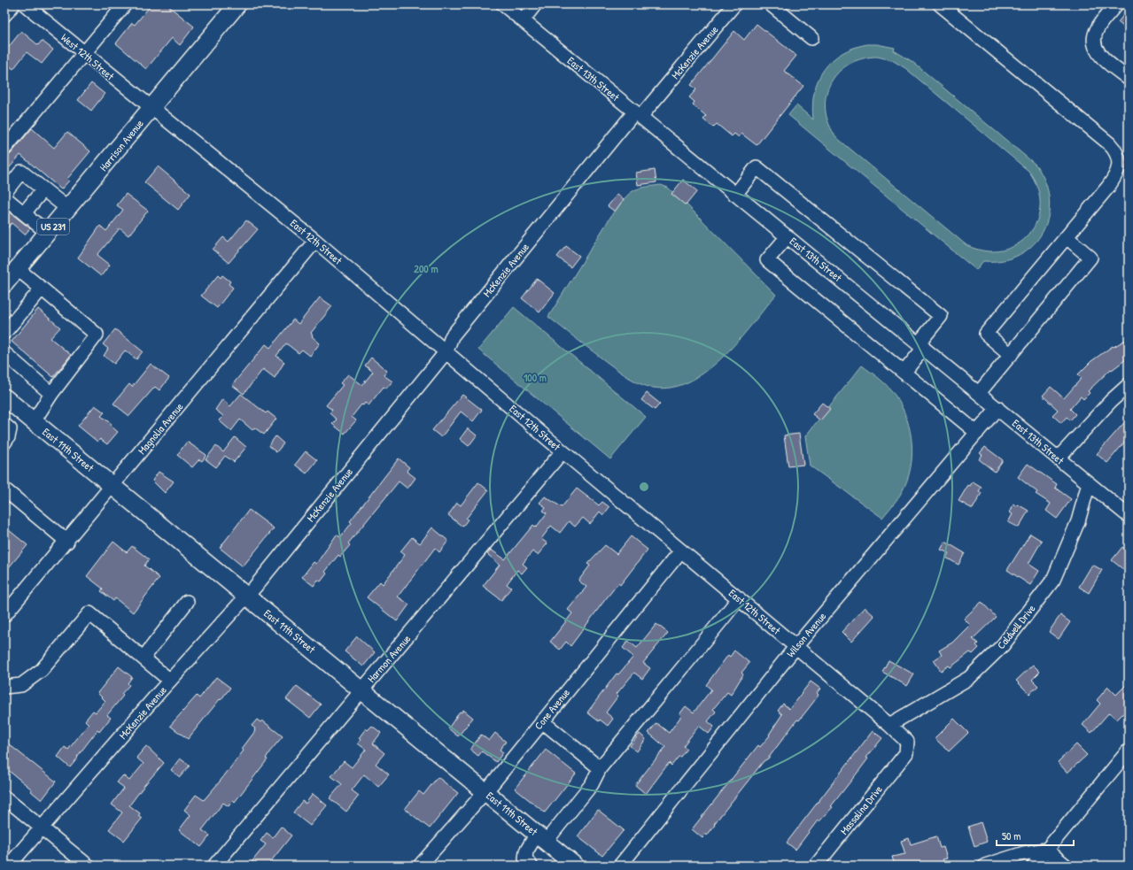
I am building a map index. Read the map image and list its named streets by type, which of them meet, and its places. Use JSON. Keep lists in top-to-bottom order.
{
  "streets": {
    "main road": ["Harrison Avenue", "US 231", "East 11th Street"],
    "street": [
      "McKenzie Avenue",
      "West 12th Street",
      "East 13th Street",
      "East 12th Street",
      "Magnolia Avenue",
      "Caldwell Drive",
      "Wilson Avenue",
      "Harmon Avenue",
      "Cone Avenue",
      "Massalina Drive"
    ]
  },
  "crossings": [
    ["McKenzie Avenue", "East 13th Street"],
    ["McKenzie Avenue", "East 12th Street"],
    ["McKenzie Avenue", "East 11th Street"],
    ["West 12th Street", "Harrison Avenue"],
    ["West 12th Street", "East 12th Street"],
    ["East 13th Street", "Caldwell Drive"],
    ["East 13th Street", "Wilson Avenue"],
    ["Harrison Avenue", "East 12th Street"],
    ["East 12th Street", "Magnolia Avenue"],
    ["East 12th Street", "Caldwell Drive"],
    ["East 12th Street", "Wilson Avenue"],
    ["East 12th Street", "Harmon Avenue"],
    ["East 12th Street", "Cone Avenue"],
    ["East 12th Street", "Massalina Drive"],
    ["Magnolia Avenue", "East 11th Street"],
    ["East 11th Street", "Harmon Avenue"],
    ["East 11th Street", "Cone Avenue"]
  ],
  "scale_bar": "50 m",
  "rings": ["200 m", "100 m"]
}
